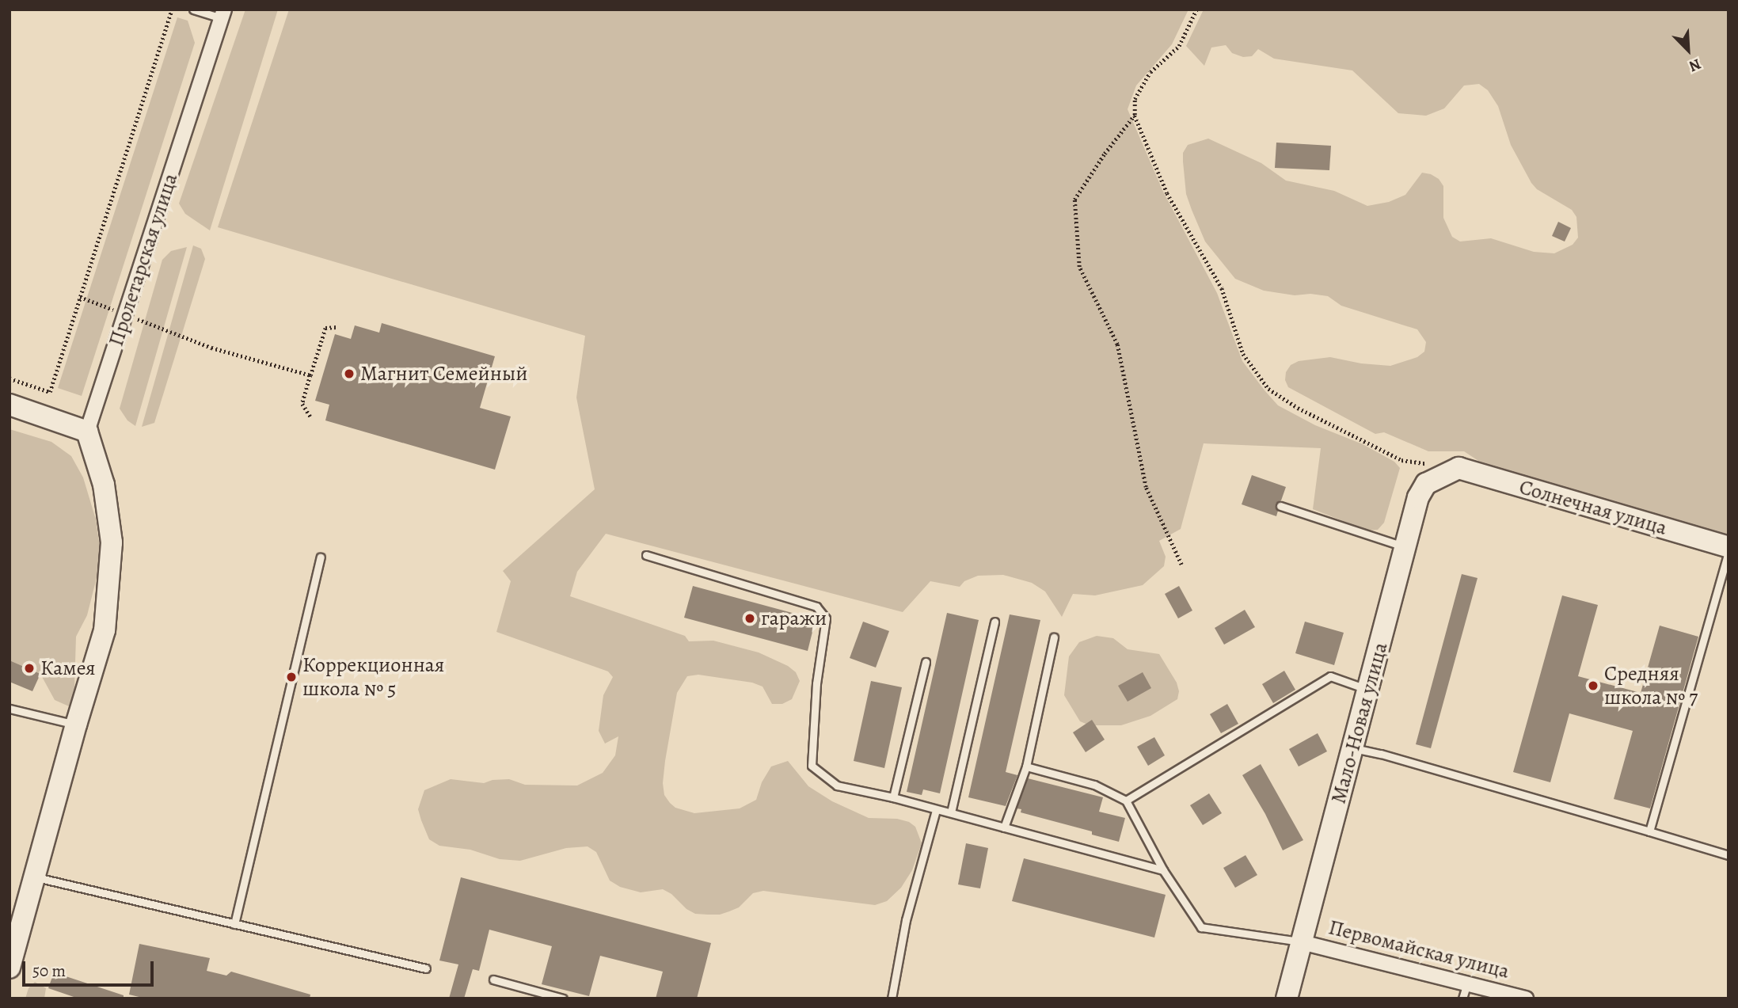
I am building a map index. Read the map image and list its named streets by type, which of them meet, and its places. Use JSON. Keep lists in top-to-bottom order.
{
  "streets": {
    "street": [
      "Пролетарская улица",
      "Солнечная улица",
      "Мало-Новая улица",
      "Первомайская улица"
    ]
  },
  "crossings": [
    ["Солнечная улица", "Мало-Новая улица"],
    ["Мало-Новая улица", "Первомайская улица"]
  ],
  "places": [
    "Магнит Семейный",
    "гаражи",
    "Камея",
    "Коррекционная школа № 5",
    "Средняя школа № 7"
  ],
  "scale_bar": "50 m",
  "north": "bottom right"
}
